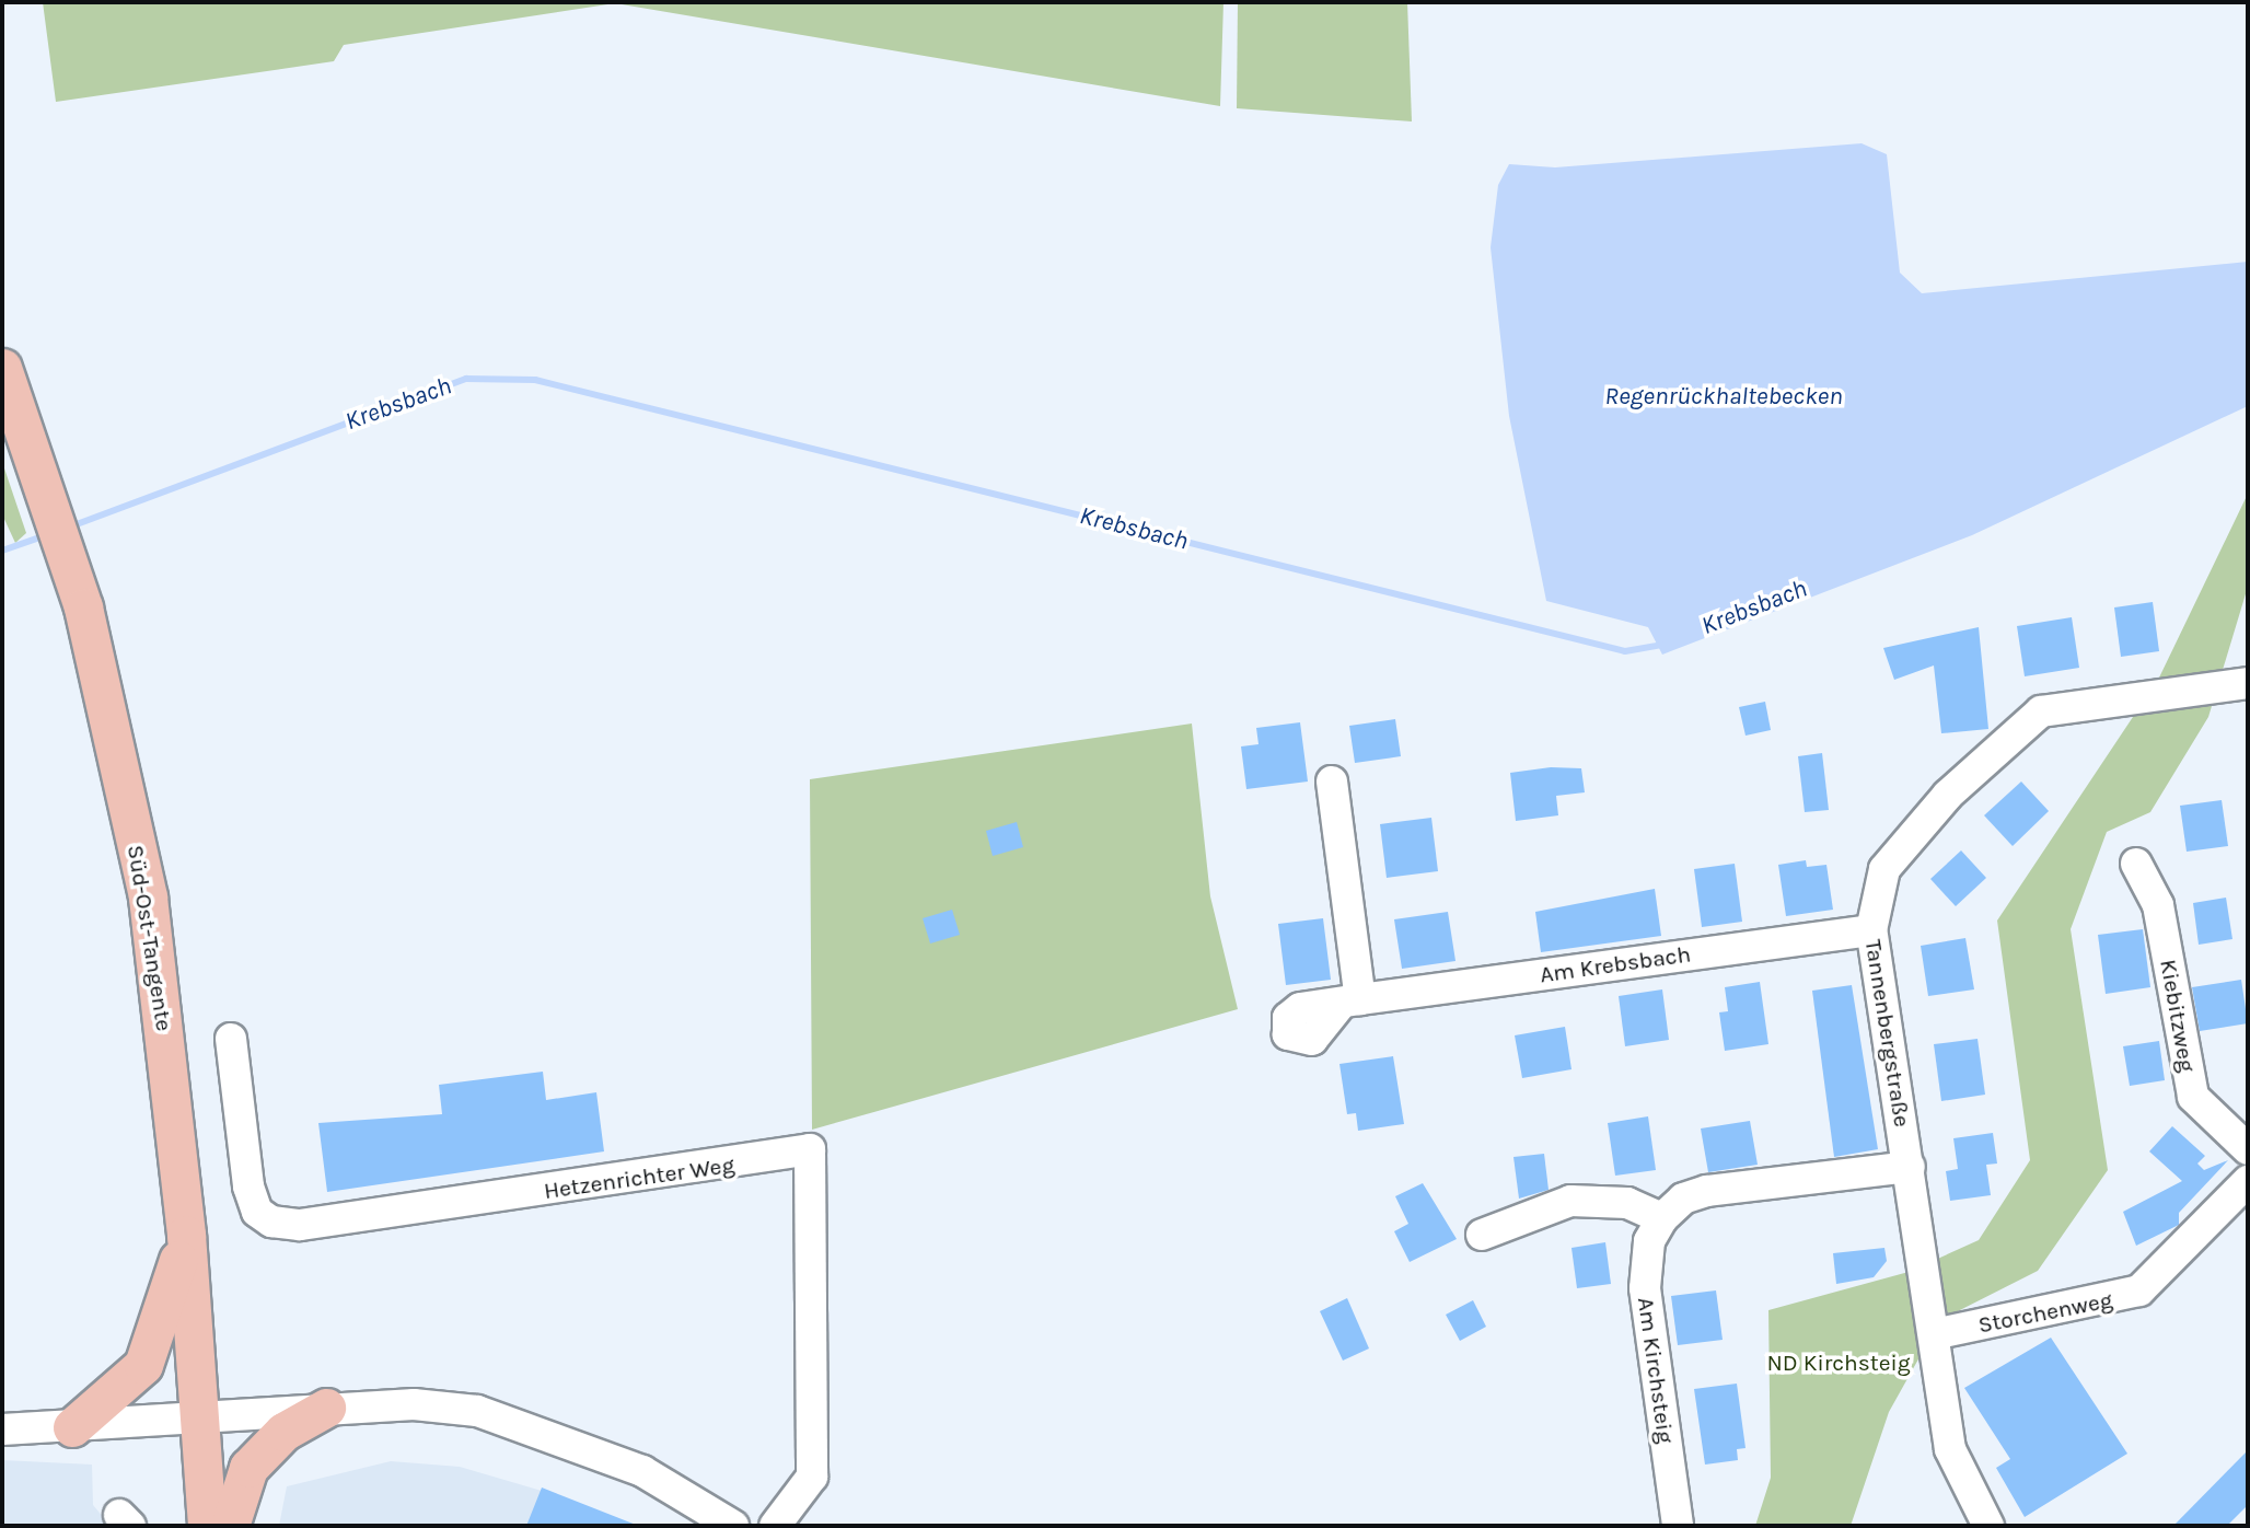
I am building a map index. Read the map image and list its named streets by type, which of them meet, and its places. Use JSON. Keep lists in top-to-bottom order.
{
  "streets": {
    "main road": ["Süd-Ost-Tangente"],
    "street": [
      "Am Krebsbach",
      "Kiebitzweg",
      "Tannenbergstraße",
      "Hetzenrichter Weg",
      "Storchenweg",
      "Am Kirchsteig"
    ]
  },
  "crossings": [
    ["Am Krebsbach", "Tannenbergstraße"],
    ["Tannenbergstraße", "Storchenweg"]
  ],
  "water": ["Regenrückhaltebecken", "Krebsbach"],
  "parks": ["ND Kirchsteig"]
}
